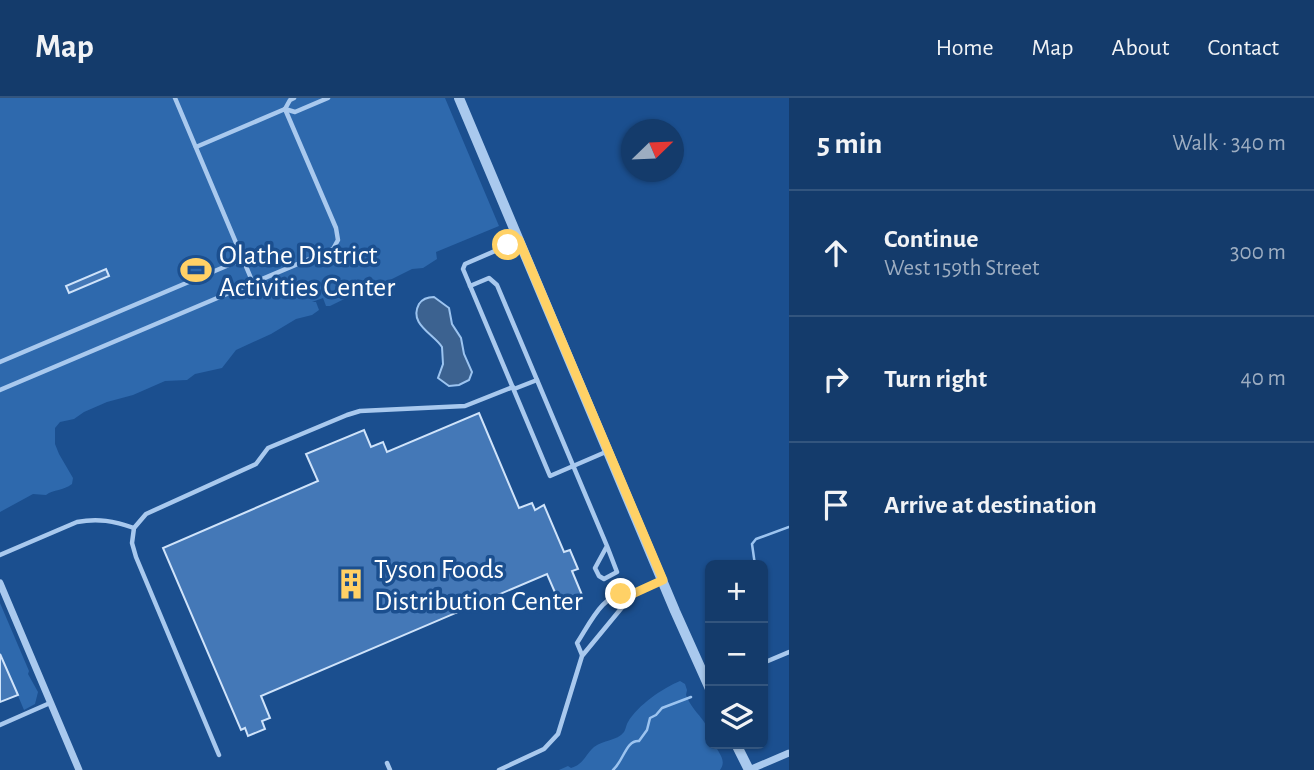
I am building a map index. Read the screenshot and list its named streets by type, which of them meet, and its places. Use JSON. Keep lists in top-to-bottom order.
{
  "places": {
    "sports": ["Olathe District Activities Center"],
    "building": ["Tyson Foods Distribution Center"]
  },
  "north": "top right",
  "page": {
    "header": "Map",
    "nav": [
      "Home",
      "Map",
      "About",
      "Contact"
    ],
    "heading": ["5 min", "Walk · 340 m"],
    "list": [
      ["Continue", "West 159th Street", "300 m"],
      ["Turn right", "40 m"],
      "Arrive at destination"
    ],
    "map_buttons": ["+", "−"]
  }
}
